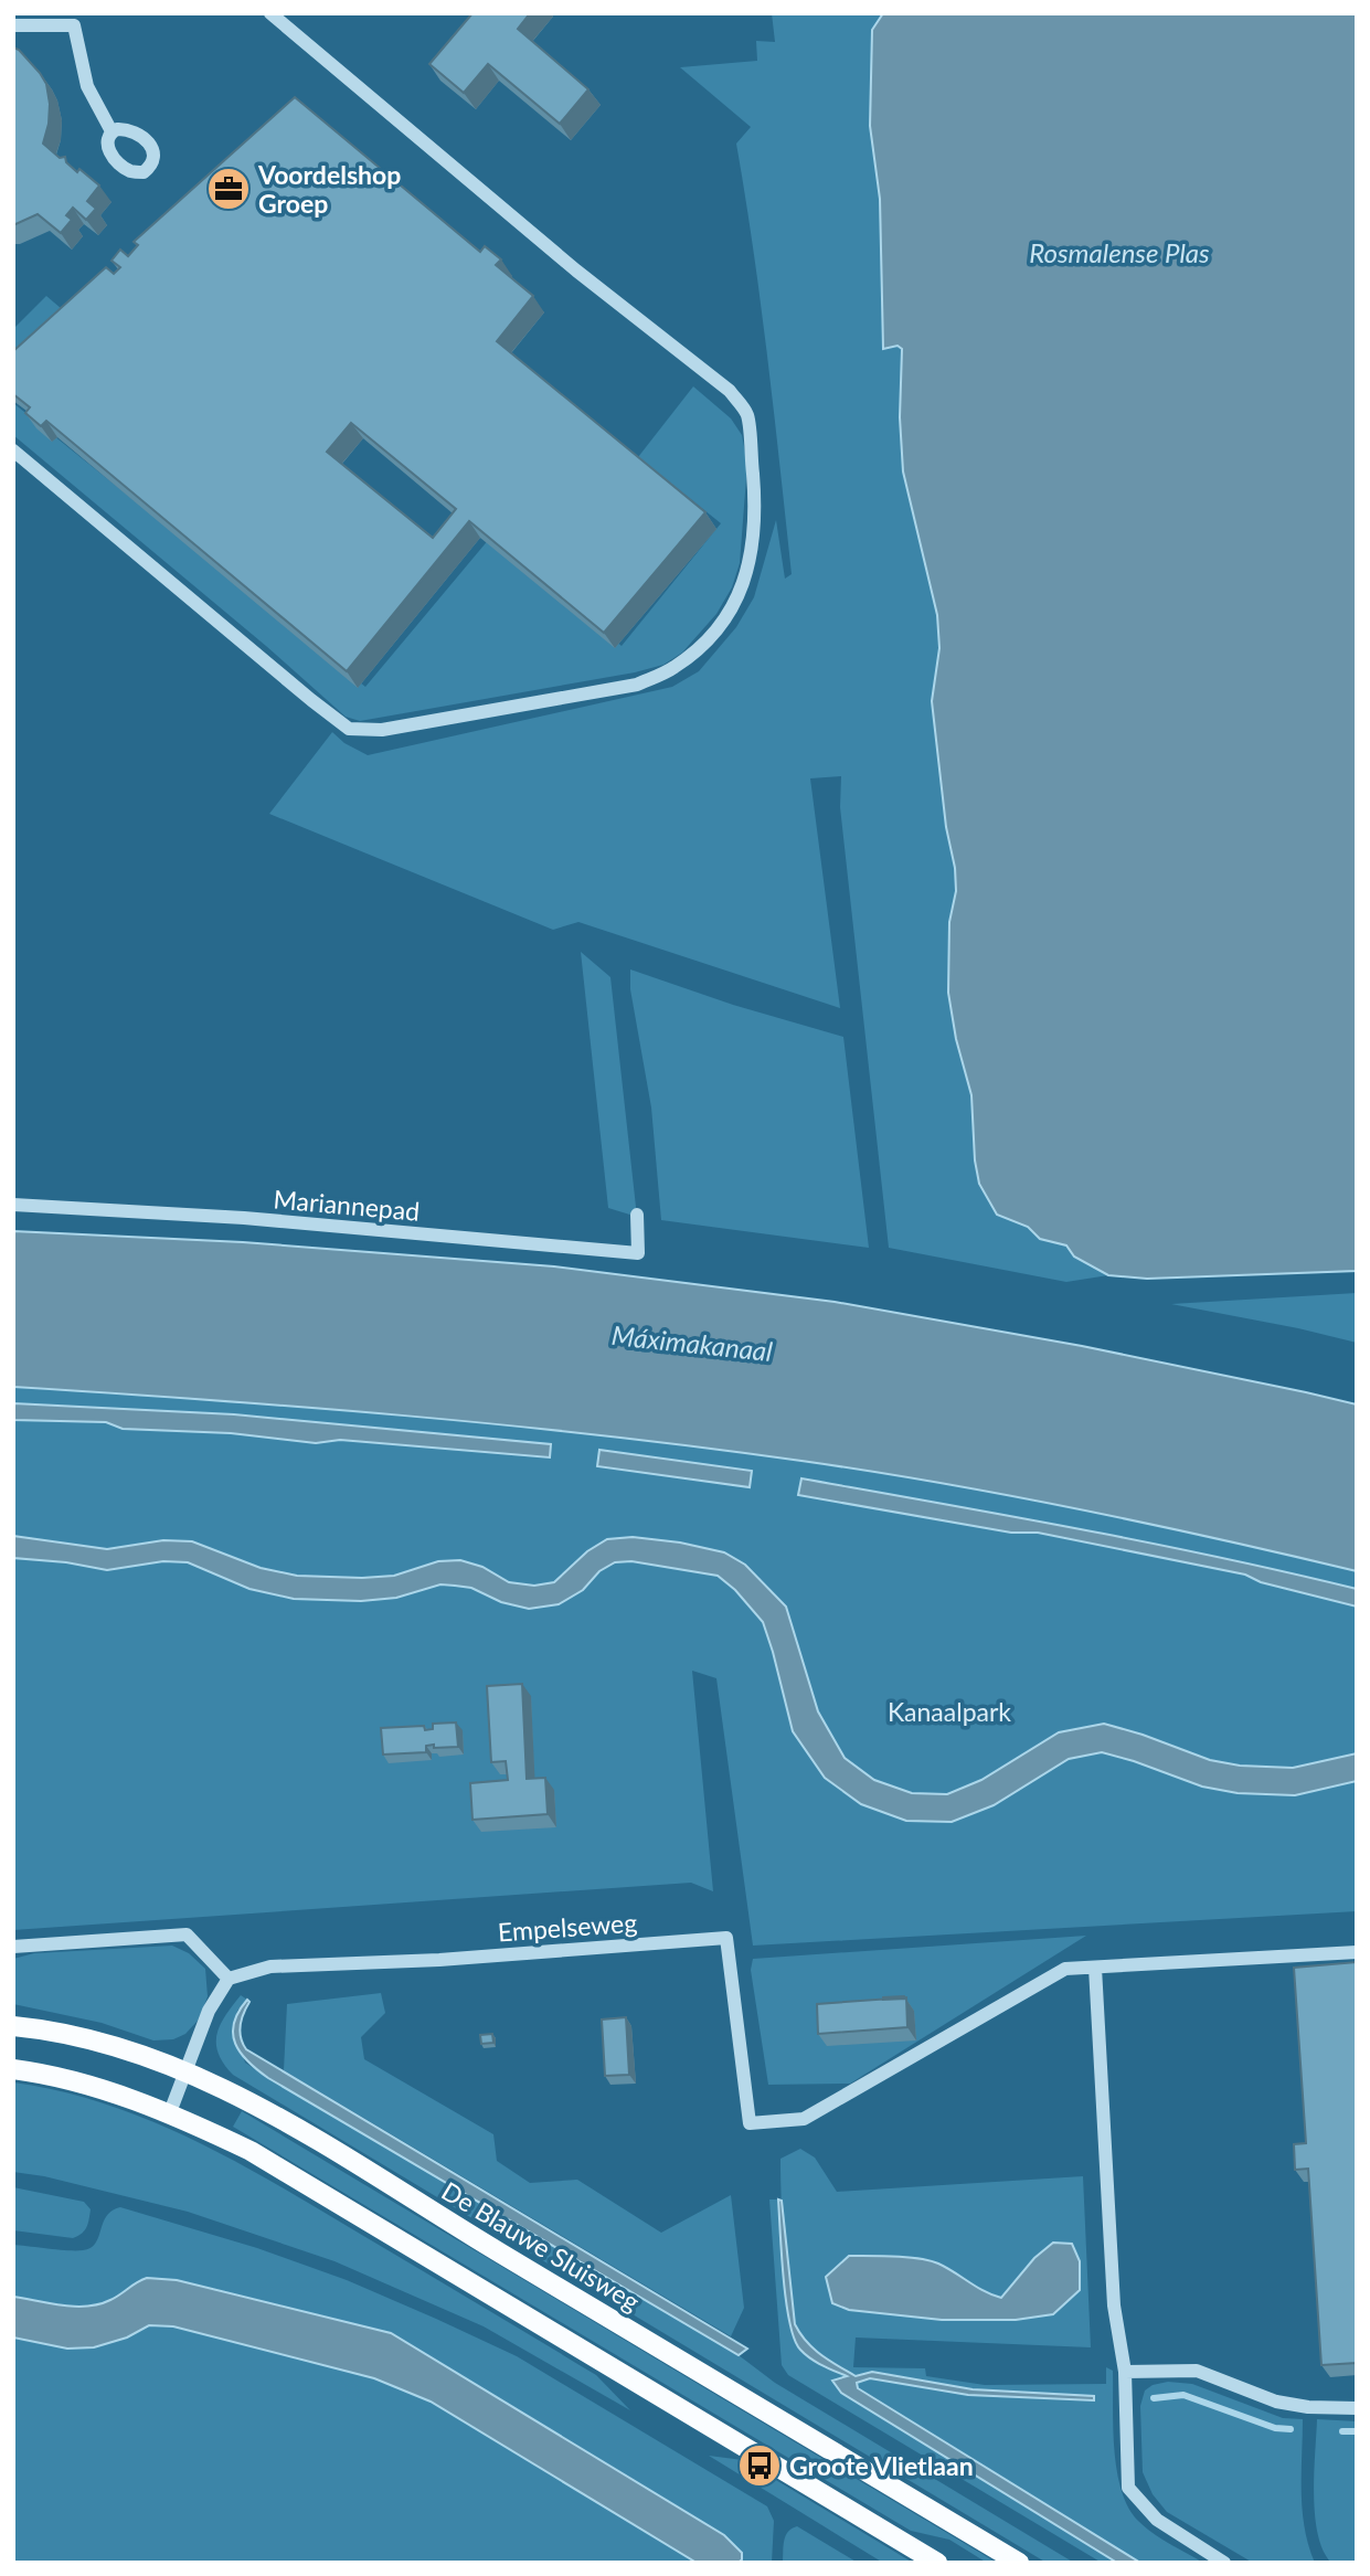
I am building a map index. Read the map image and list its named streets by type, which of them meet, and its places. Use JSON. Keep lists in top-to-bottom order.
{
  "streets": {
    "main road": ["De Blauwe Sluisweg"],
    "street": ["Mariannepad", "Empelseweg"]
  },
  "water": ["Rosmalense Plas", "Máximakanaal"],
  "parks": ["Kanaalpark"],
  "places": {
    "office": ["Voordelshop Groep"],
    "bus stop": ["Groote Vlietlaan"]
  }
}
